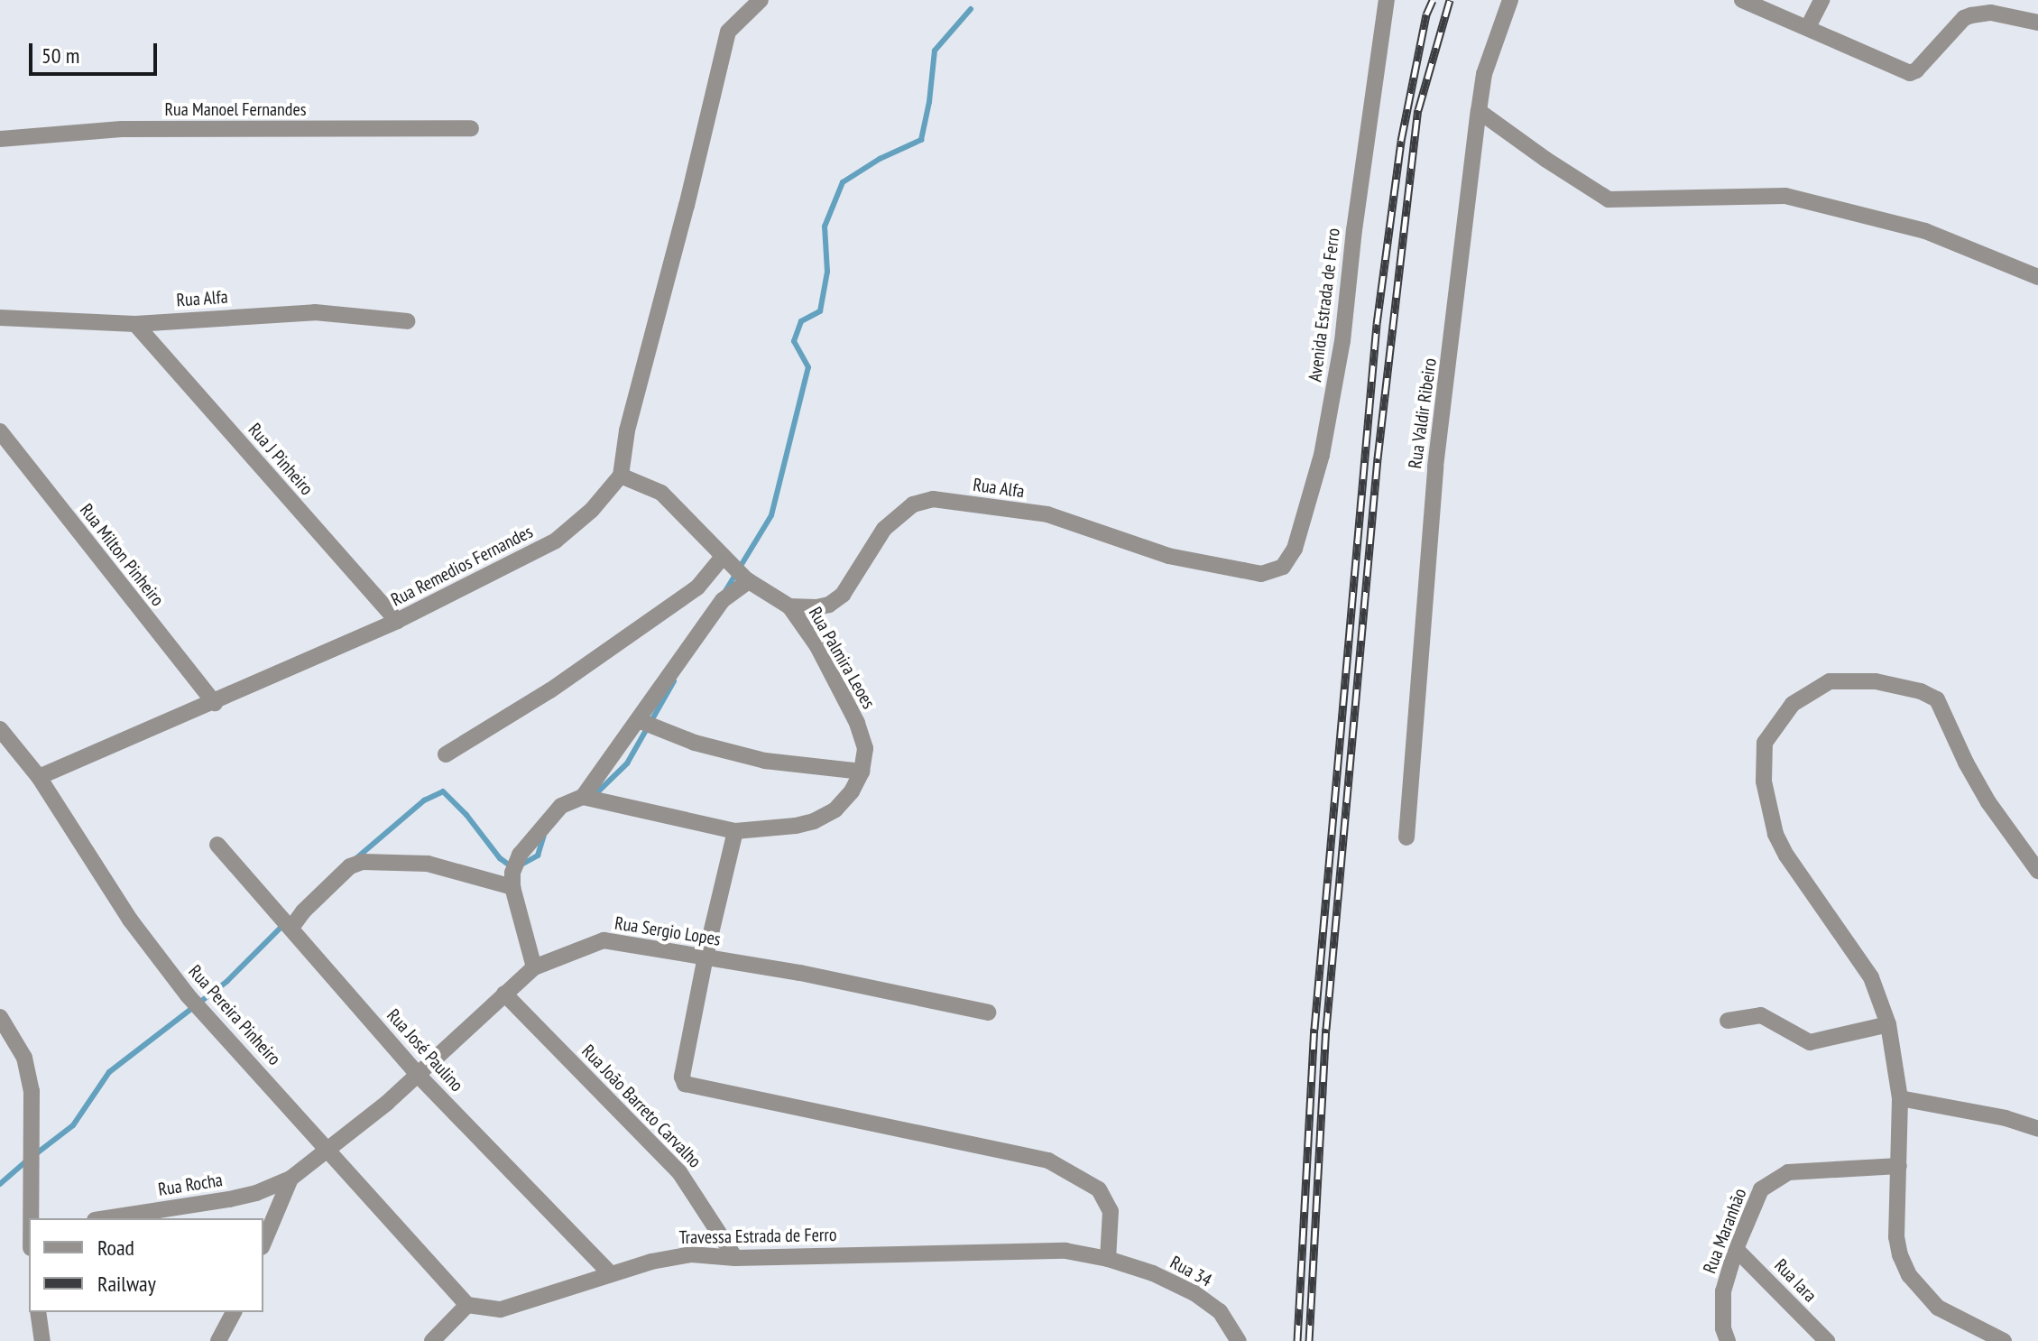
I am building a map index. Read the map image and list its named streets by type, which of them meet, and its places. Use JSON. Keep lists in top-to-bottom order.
{
  "streets": {
    "street": [
      "Rua Manoel Fernandes",
      "Rua Alfa",
      "Avenida Estrada de Ferro",
      "Rua Valdir Ribeiro",
      "Rua J Pinheiro",
      "Rua Milton Pinheiro",
      "Rua Remedios Fernandes",
      "Rua Palmira Leoes",
      "Rua Sergio Lopes",
      "Rua Pereira Pinheiro",
      "Rua José Paulino",
      "Rua João Barreto Carvalho",
      "Rua Rocha",
      "Rua Maranhão",
      "Travessa Estrada de Ferro",
      "Rua 34",
      "Rua Iara"
    ]
  },
  "crossings": [
    ["Rua Alfa", "Avenida Estrada de Ferro"],
    ["Rua Alfa", "Rua J Pinheiro"],
    ["Rua Alfa", "Rua Palmira Leoes"],
    ["Rua J Pinheiro", "Rua Remedios Fernandes"],
    ["Rua Milton Pinheiro", "Rua Remedios Fernandes"],
    ["Rua Remedios Fernandes", "Rua Palmira Leoes"],
    ["Rua Remedios Fernandes", "Rua Pereira Pinheiro"],
    ["Rua Sergio Lopes", "Rua Pereira Pinheiro"],
    ["Rua Sergio Lopes", "Rua José Paulino"],
    ["Rua Sergio Lopes", "Rua João Barreto Carvalho"],
    ["Rua Sergio Lopes", "Rua Rocha"],
    ["Rua Pereira Pinheiro", "Travessa Estrada de Ferro"],
    ["Rua José Paulino", "Travessa Estrada de Ferro"],
    ["Rua João Barreto Carvalho", "Travessa Estrada de Ferro"],
    ["Rua Maranhão", "Rua Iara"],
    ["Travessa Estrada de Ferro", "Rua 34"]
  ],
  "legend": ["Road", "Railway"],
  "scale_bar": "50 m"
}
